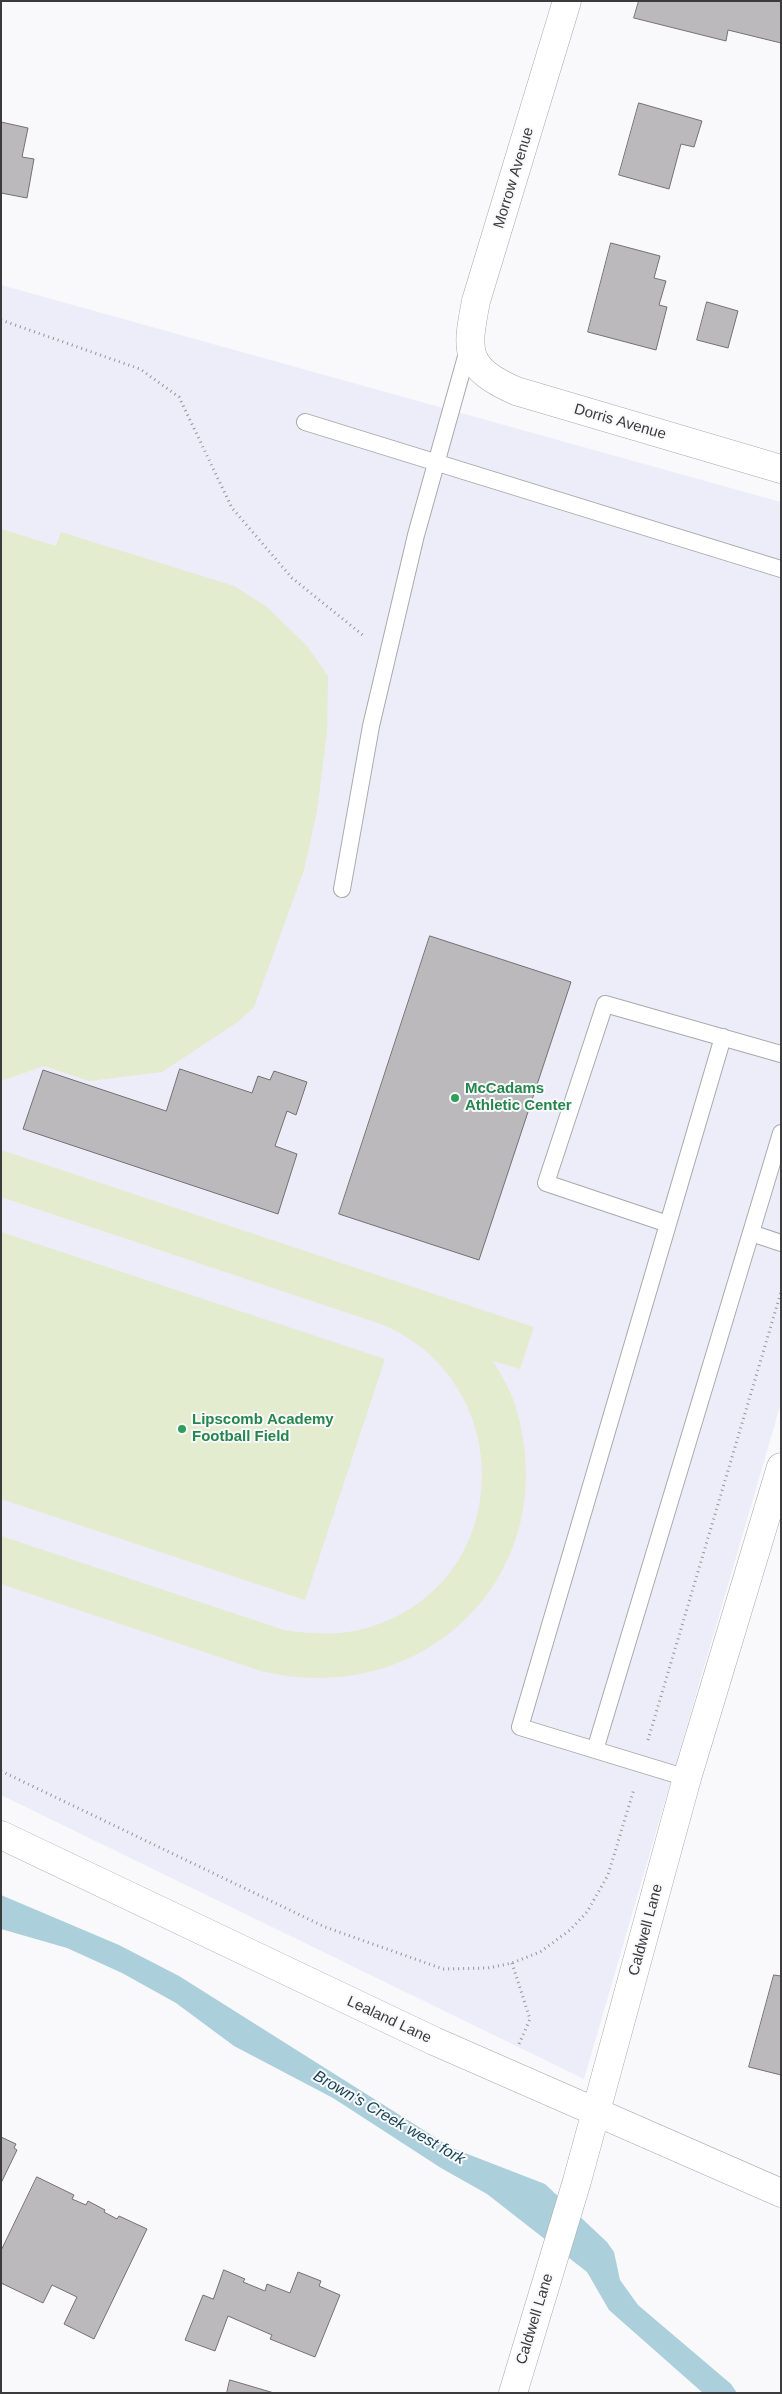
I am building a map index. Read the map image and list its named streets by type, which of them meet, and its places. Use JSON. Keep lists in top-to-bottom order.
{
  "streets": {
    "street": [
      "Morrow Avenue",
      "Dorris Avenue",
      "Caldwell Lane",
      "Lealand Lane"
    ]
  },
  "crossings": [
    ["Morrow Avenue", "Dorris Avenue"],
    ["Caldwell Lane", "Lealand Lane"]
  ],
  "water": ["Brown's Creek west fork"],
  "places": ["McCadams Athletic Center", "Lipscomb Academy Football Field"]
}
